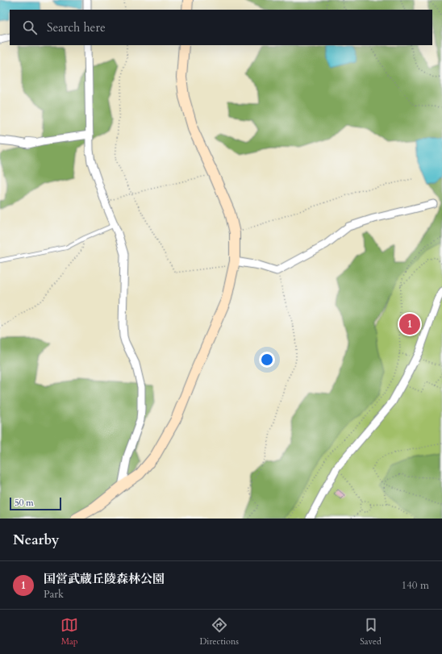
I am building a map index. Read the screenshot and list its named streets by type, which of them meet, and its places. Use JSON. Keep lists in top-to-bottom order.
{
  "scale_bar": "50 m",
  "page": {
    "search": "Search here",
    "pins": "1",
    "scale": "50 m",
    "heading": "Nearby",
    "list": [
      {
        "mark": "1",
        "name": "国営武蔵丘陵森林公園",
        "note": "Park",
        "value": "140 m"
      }
    ],
    "nav": ["Map", "Directions", "Saved"]
  }
}
